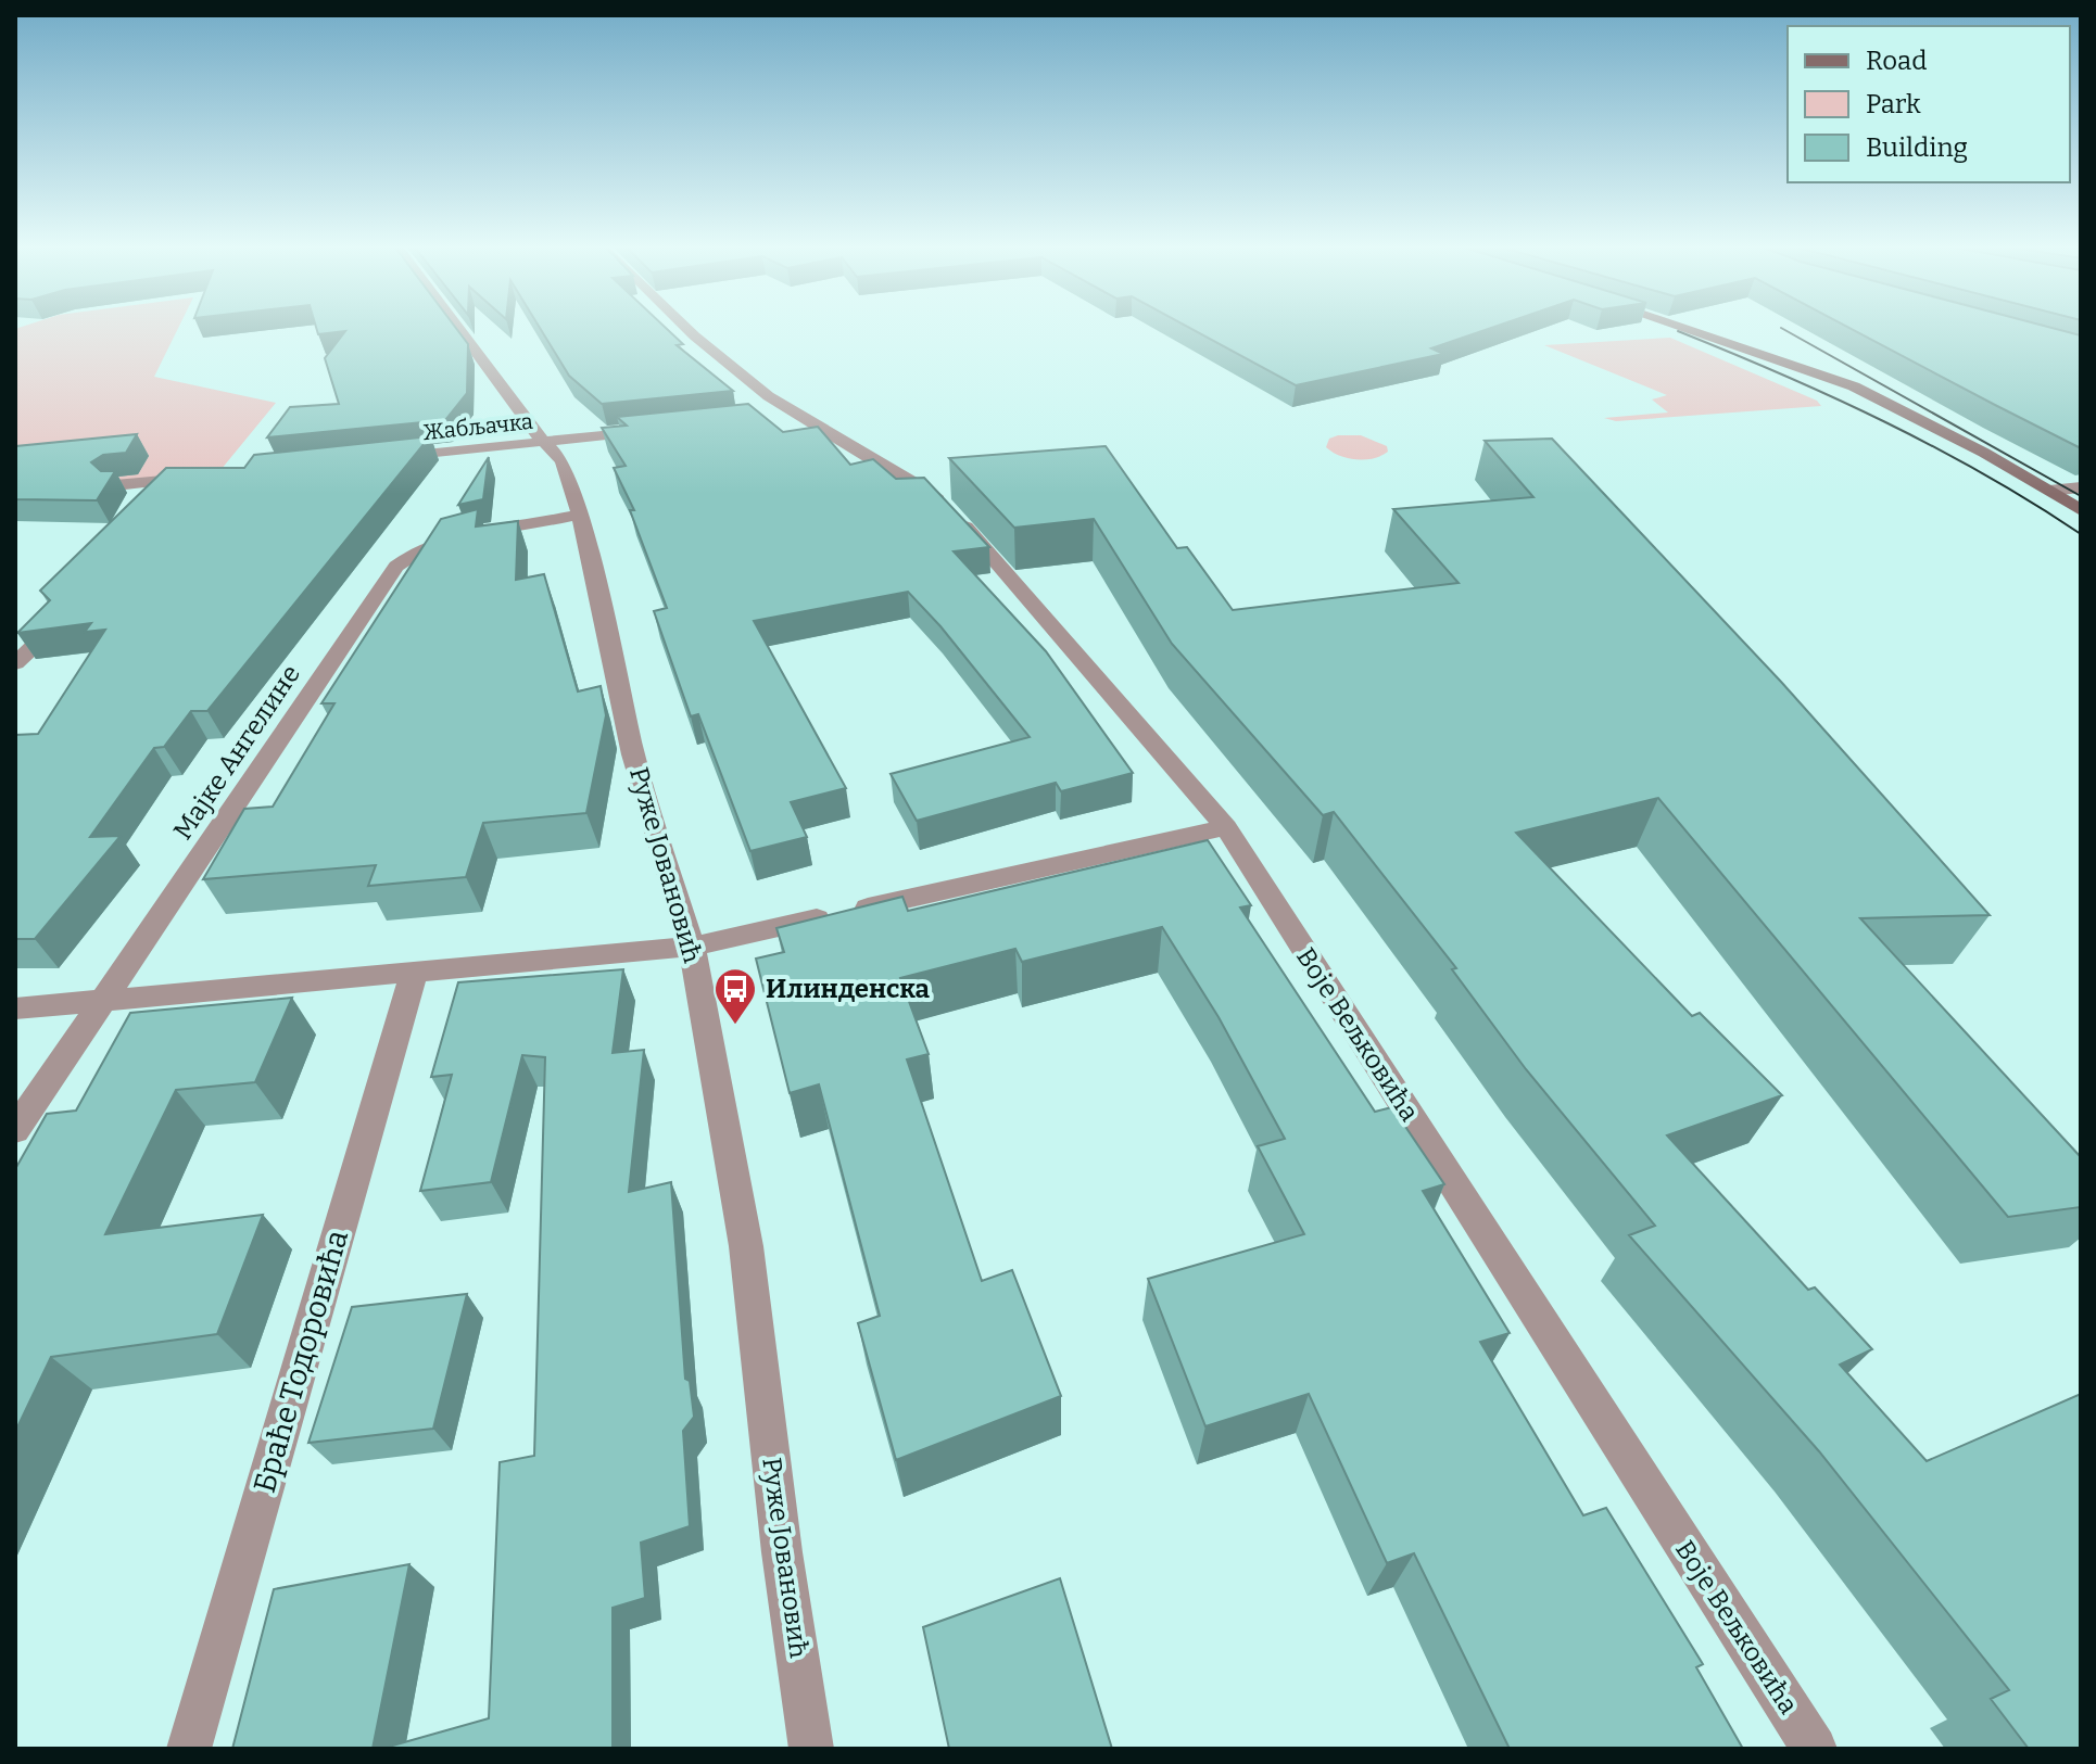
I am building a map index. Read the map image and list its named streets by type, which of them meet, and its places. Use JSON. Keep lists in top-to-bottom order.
{
  "streets": {
    "street": [
      "Жабљачка",
      "Мајке Ангелине",
      "Руже Јовановић",
      "Воје Вељковића",
      "Браће Тодоровића"
    ]
  },
  "crossings": [
    ["Жабљачка", "Руже Јовановић"],
    ["Мајке Ангелине", "Руже Јовановић"]
  ],
  "places": {
    "bus stop": ["Илинденска"]
  },
  "legend": ["Road", "Park", "Building"]
}
